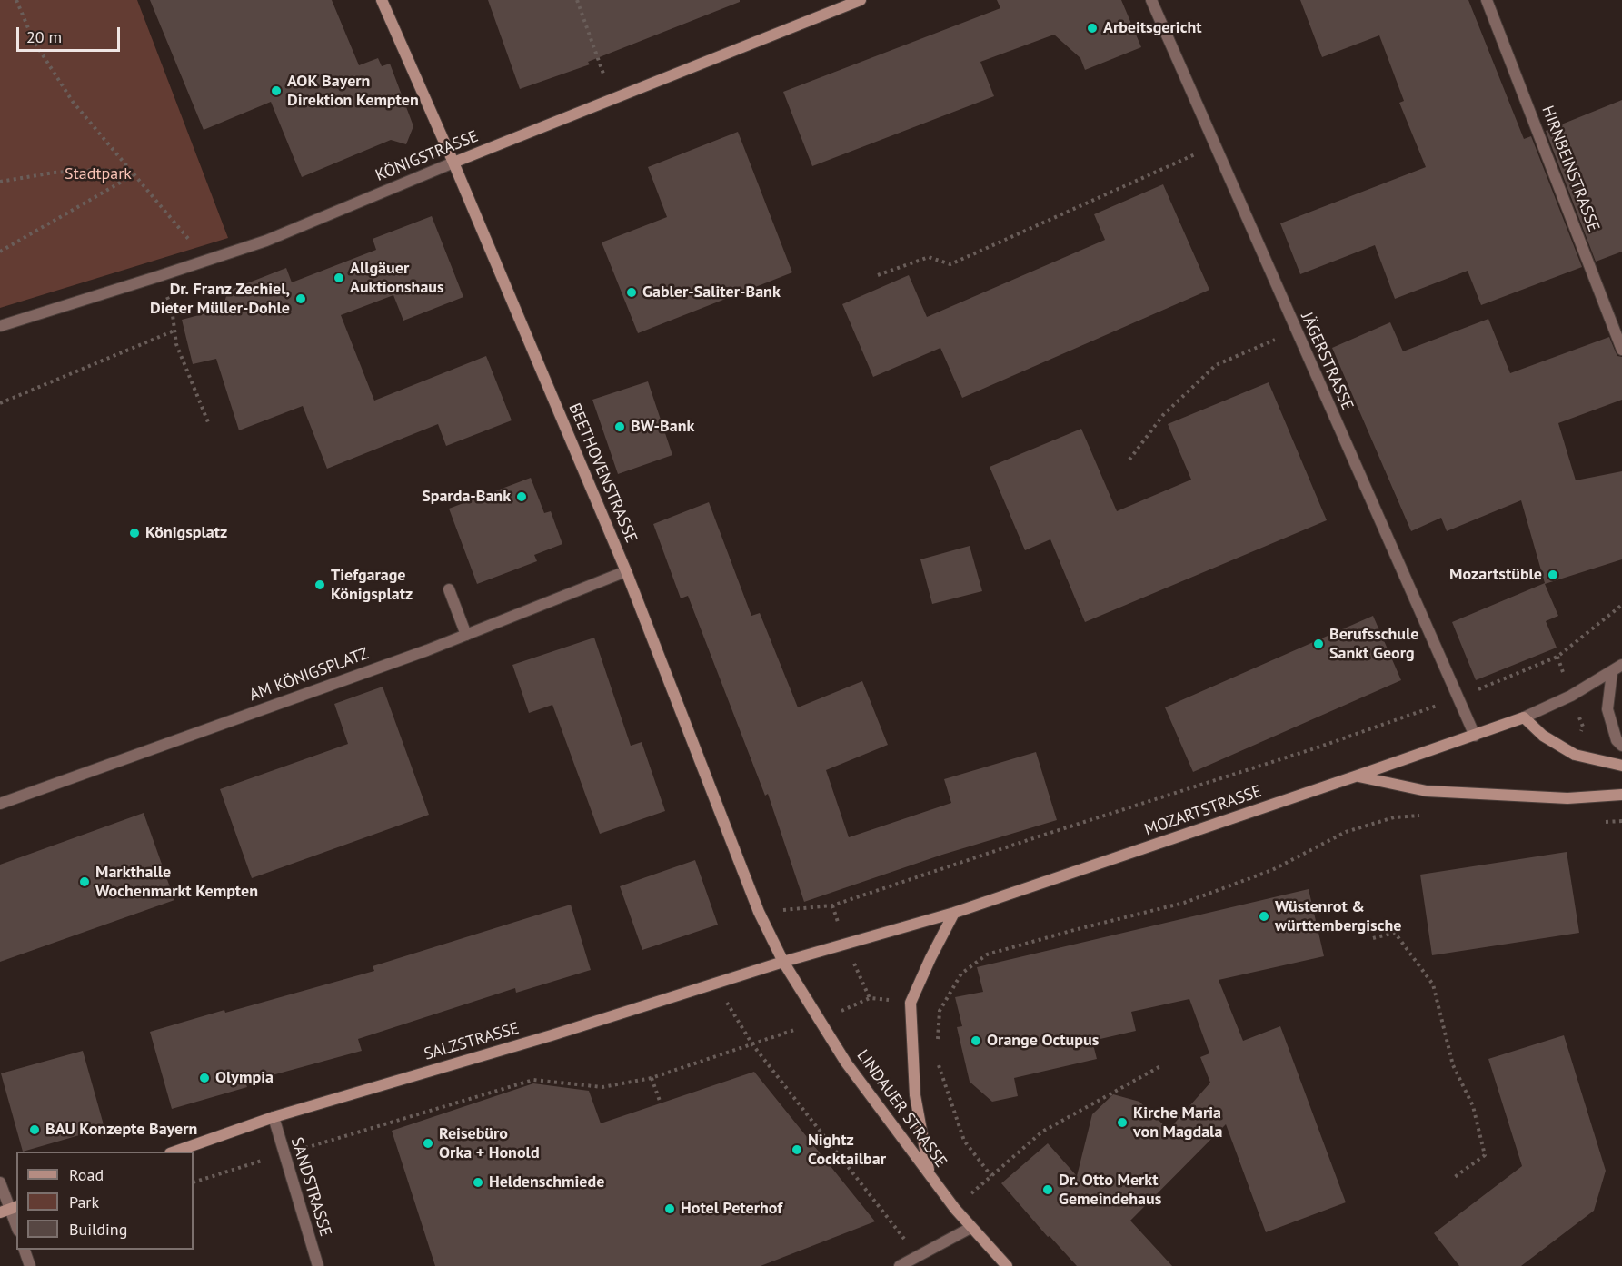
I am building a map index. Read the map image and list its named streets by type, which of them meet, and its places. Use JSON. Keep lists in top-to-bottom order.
{
  "streets": {
    "street": [
      "KÖNIGSTRASSE",
      "HIRNBEINSTRASSE",
      "JÄGERSTRASSE",
      "BEETHOVENSTRASSE",
      "AM KÖNIGSPLATZ",
      "MOZARTSTRASSE",
      "SALZSTRASSE",
      "LINDAUER STRASSE",
      "SANDSTRASSE"
    ]
  },
  "crossings": [
    ["KÖNIGSTRASSE", "BEETHOVENSTRASSE"],
    ["JÄGERSTRASSE", "MOZARTSTRASSE"],
    ["BEETHOVENSTRASSE", "AM KÖNIGSPLATZ"],
    ["BEETHOVENSTRASSE", "MOZARTSTRASSE"],
    ["BEETHOVENSTRASSE", "SALZSTRASSE"],
    ["BEETHOVENSTRASSE", "LINDAUER STRASSE"],
    ["MOZARTSTRASSE", "SALZSTRASSE"],
    ["MOZARTSTRASSE", "LINDAUER STRASSE"],
    ["SALZSTRASSE", "LINDAUER STRASSE"],
    ["SALZSTRASSE", "SANDSTRASSE"]
  ],
  "parks": ["Stadtpark"],
  "places": [
    "Arbeitsgericht",
    "AOK Bayern Direktion Kempten",
    "Allgäuer Auktionshaus",
    "Gabler-Saliter-Bank",
    "Dr. Franz Zechiel, Dieter Müller-Dohle",
    "BW-Bank",
    "Sparda-Bank",
    "Königsplatz",
    "Mozartstüble",
    "Tiefgarage Königsplatz",
    "Berufsschule Sankt Georg",
    "Markthalle Wochenmarkt Kempten",
    "Wüstenrot & württembergische",
    "Orange Octupus",
    "Olympia",
    "Kirche Maria von Magdala",
    "BAU Konzepte Bayern",
    "Reisebüro Orka + Honold",
    "Nightz Cocktailbar",
    "Heldenschmiede",
    "Dr. Otto Merkt Gemeindehaus",
    "Hotel Peterhof"
  ],
  "legend": ["Road", "Park", "Building"],
  "scale_bar": "20 m"
}
